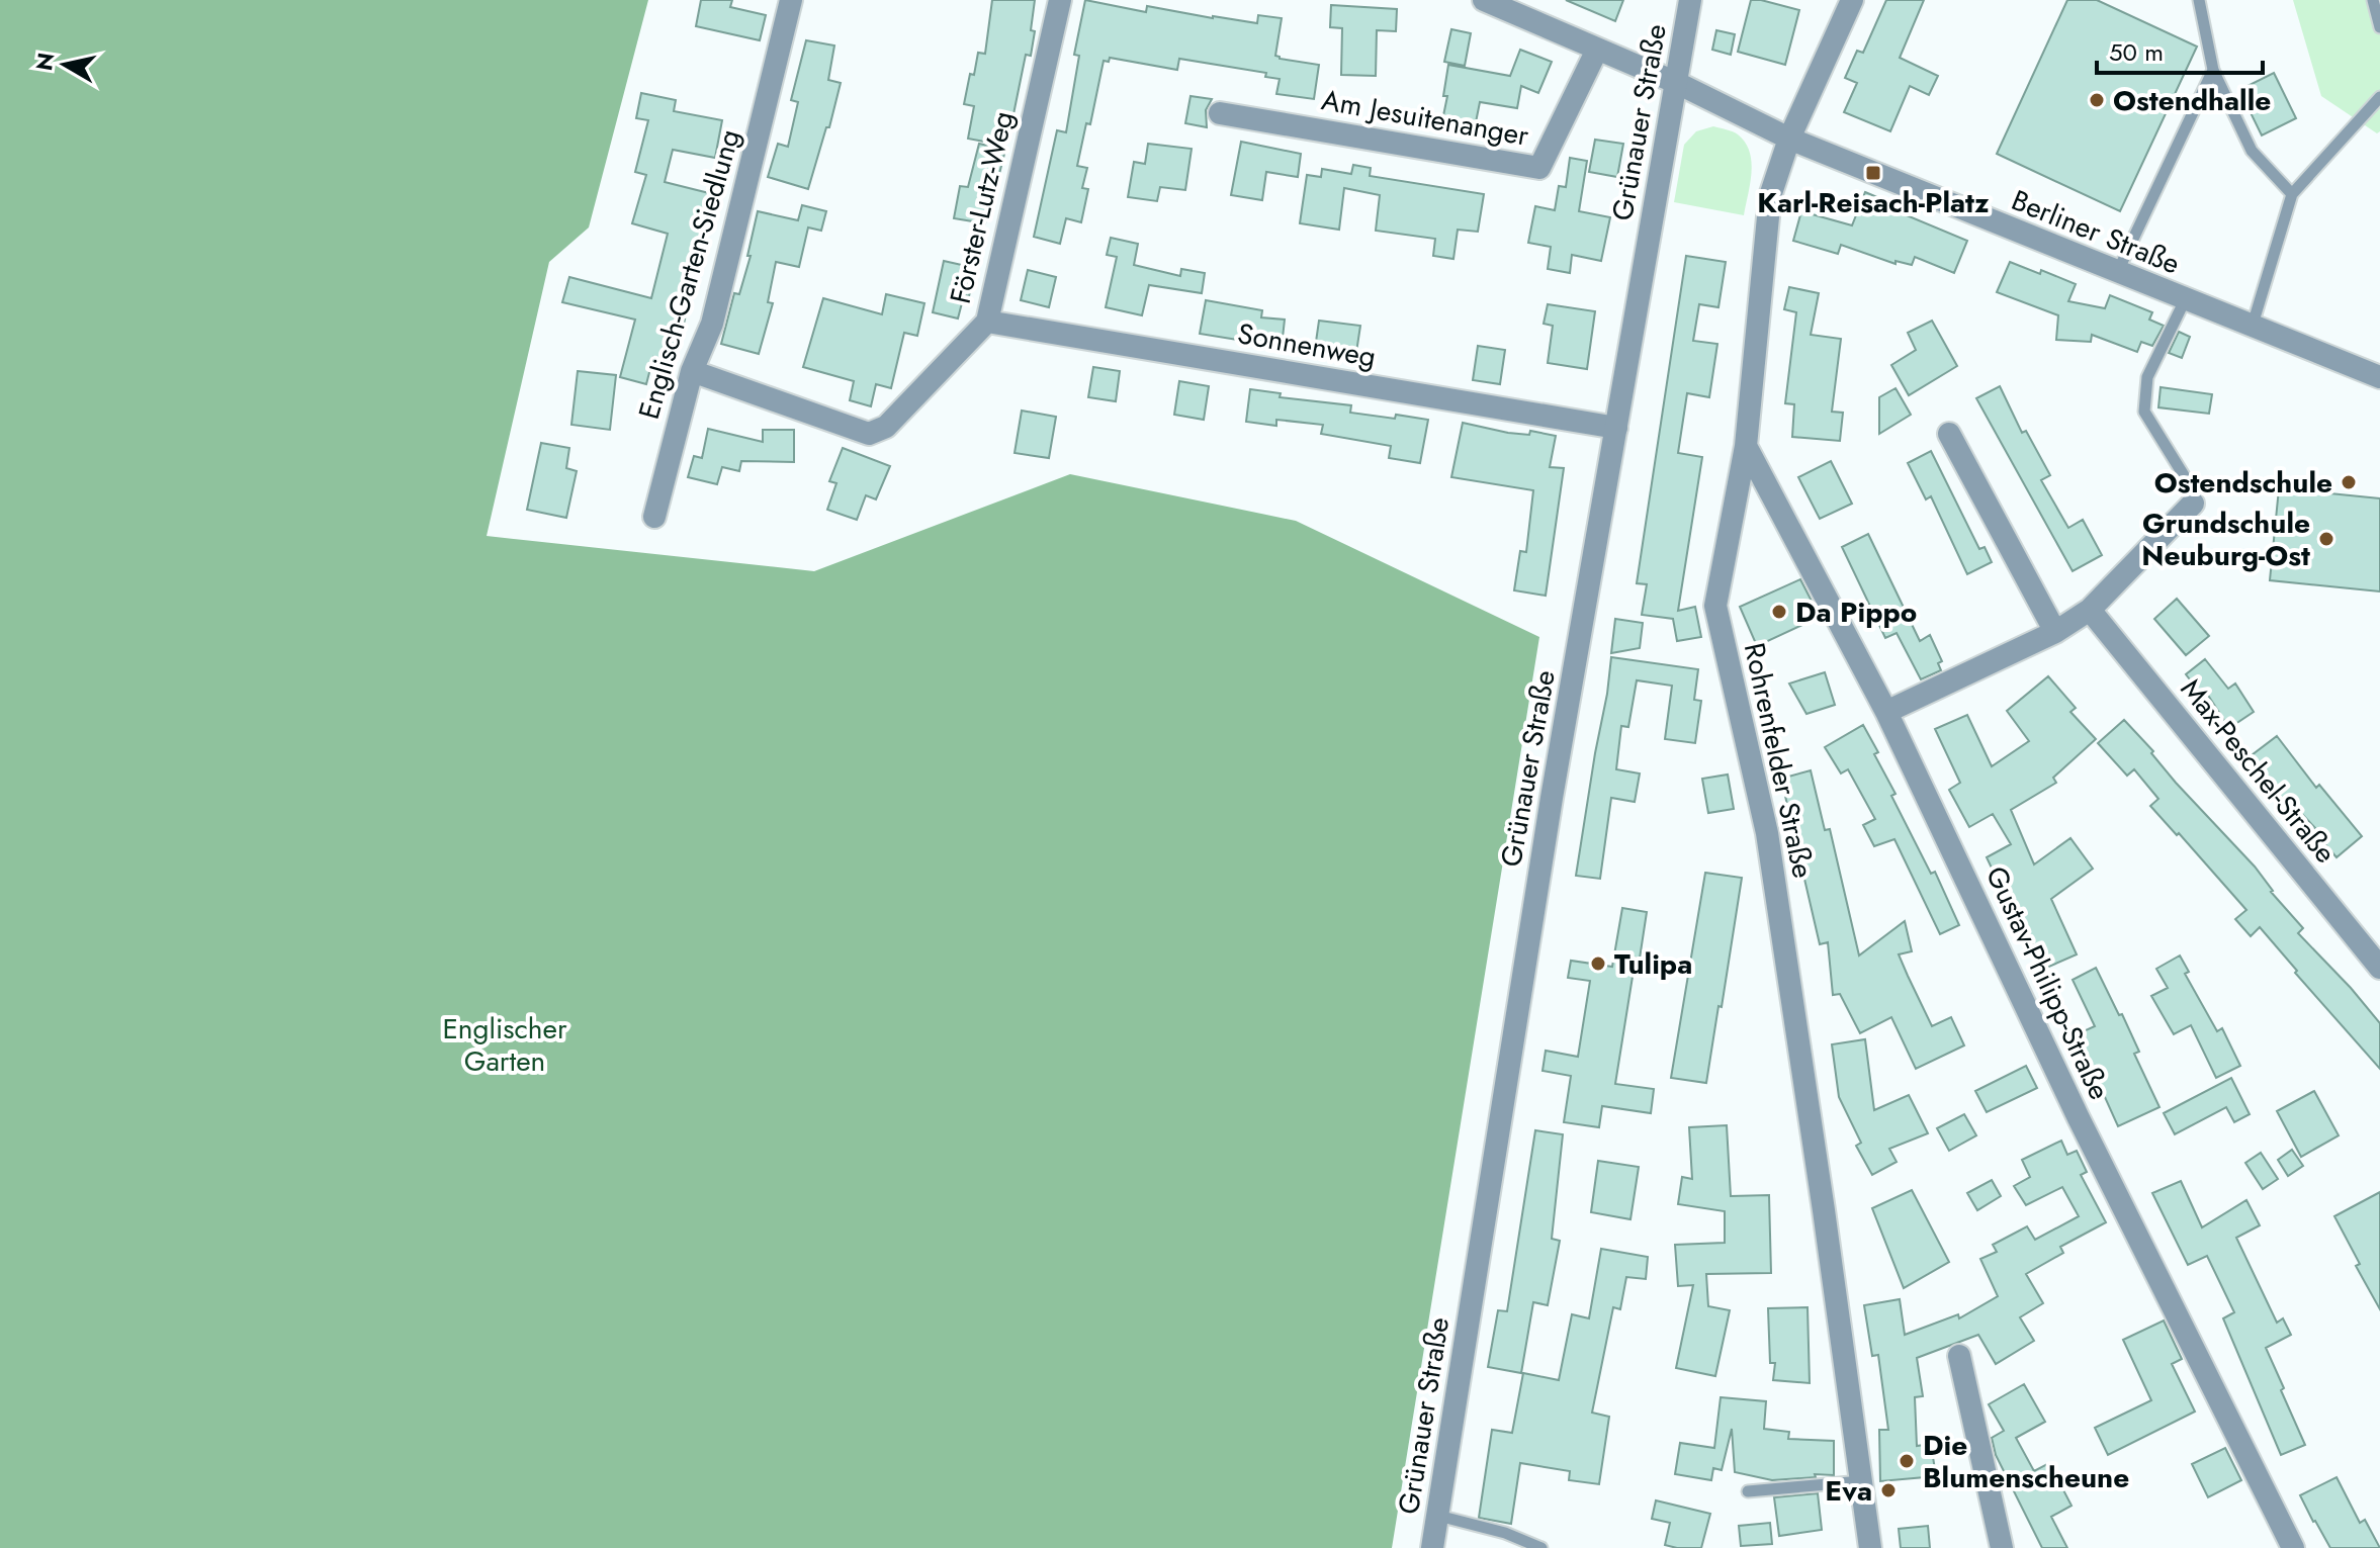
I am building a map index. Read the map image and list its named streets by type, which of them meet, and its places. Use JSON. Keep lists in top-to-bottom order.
{
  "streets": {
    "street": [
      "Am Jesuitenanger",
      "Grünauer Straße",
      "Förster-Lutz-Weg",
      "Berliner Straße",
      "Englisch-Garten-Siedlung",
      "Sonnenweg",
      "Rohrenfelder Straße",
      "Max-Peschel-Straße",
      "Gustav-Philipp-Straße"
    ]
  },
  "crossings": [
    ["Grünauer Straße", "Sonnenweg"],
    ["Förster-Lutz-Weg", "Englisch-Garten-Siedlung"],
    ["Förster-Lutz-Weg", "Sonnenweg"],
    ["Berliner Straße", "Rohrenfelder Straße"],
    ["Rohrenfelder Straße", "Gustav-Philipp-Straße"]
  ],
  "parks": ["Englischer Garten"],
  "places": {
    "other": [
      "Ostendhalle",
      "Ostendschule",
      "Grundschule Neuburg-Ost",
      "Da Pippo",
      "Tulipa",
      "Die Blumenscheune",
      "Eva"
    ],
    "transit": ["Karl-Reisach-Platz"]
  },
  "scale_bar": "50 m",
  "north": "left"
}
